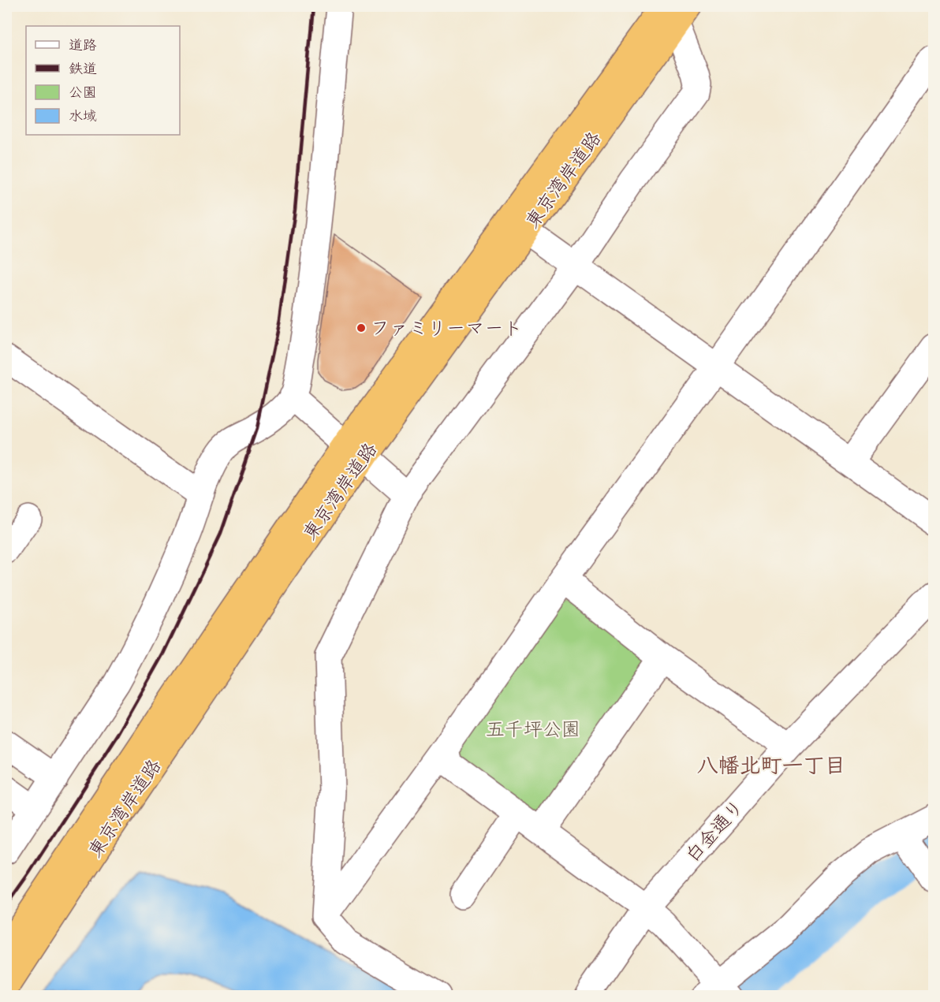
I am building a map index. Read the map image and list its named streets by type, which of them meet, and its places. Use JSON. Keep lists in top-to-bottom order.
{
  "streets": {
    "highway": ["東京湾岸道路"],
    "street": ["白金通り"]
  },
  "districts": ["八幡北町一丁目"],
  "parks": ["五千坪公園"],
  "places": ["ファミリーマート"],
  "legend": [
    "道路",
    "鉄道",
    "公園",
    "水域"
  ]
}
